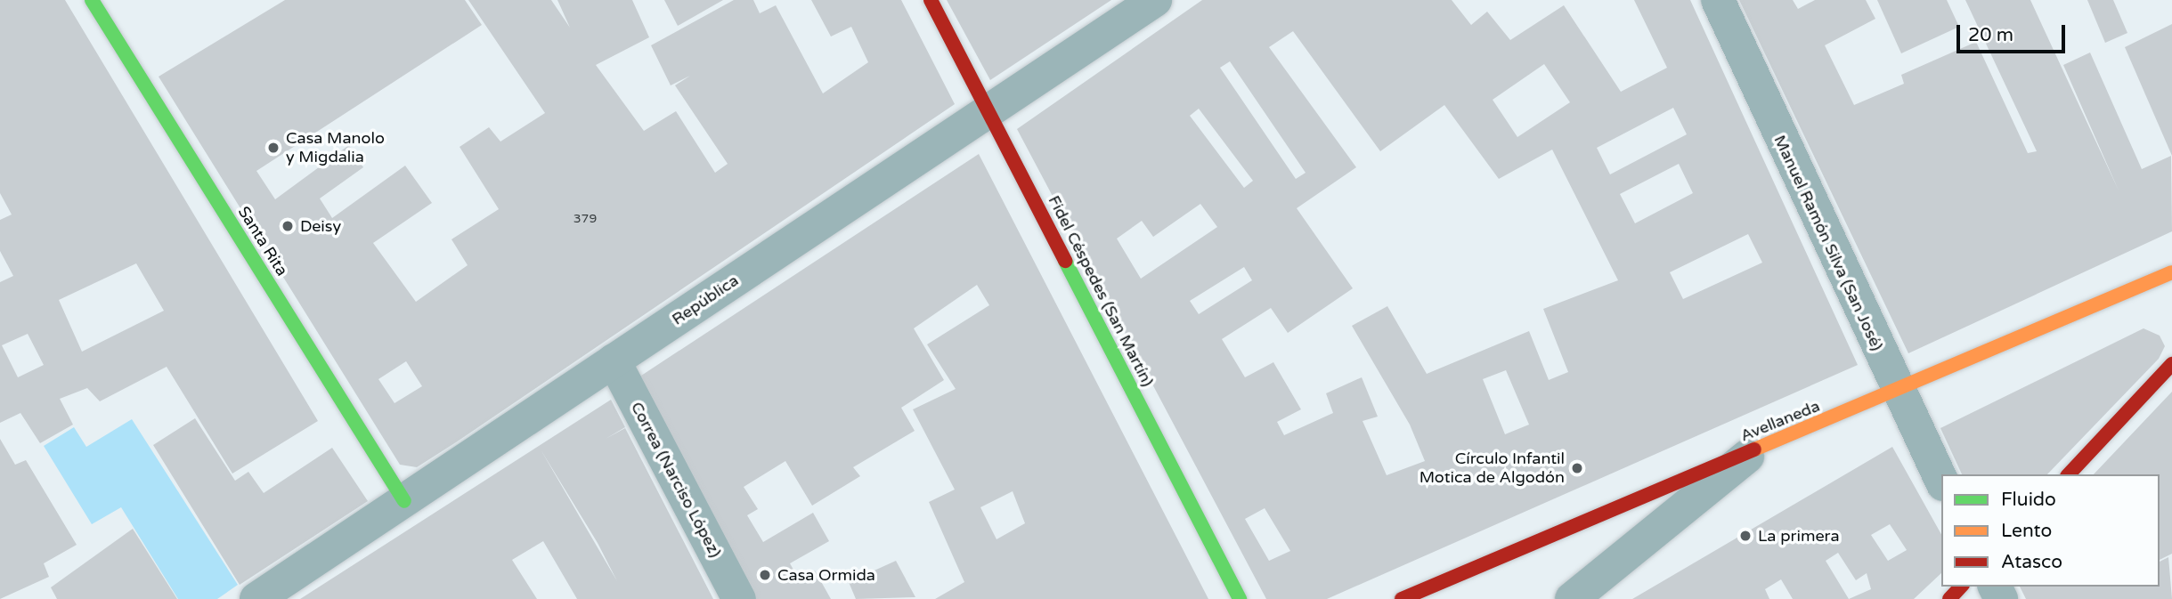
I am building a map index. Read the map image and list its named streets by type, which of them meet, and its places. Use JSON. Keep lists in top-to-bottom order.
{
  "streets": {
    "street": [
      "Santa Rita",
      "Manuel Ramón Silva (San José)",
      "Fidel Céspedes (San Martín)",
      "República",
      "Avellaneda",
      "Correa (Narciso López)"
    ]
  },
  "crossings": [
    ["Santa Rita", "República"],
    ["Manuel Ramón Silva (San José)", "Avellaneda"],
    ["Fidel Céspedes (San Martín)", "República"],
    ["República", "Correa (Narciso López)"]
  ],
  "places": [
    "Casa Manolo y Migdalia",
    "Deisy",
    "Círculo Infantil Motica de Algodón",
    "La primera",
    "Casa Ormida"
  ],
  "house_numbers": ["379"],
  "legend": ["Fluido", "Lento", "Atasco"],
  "scale_bar": "20 m"
}
